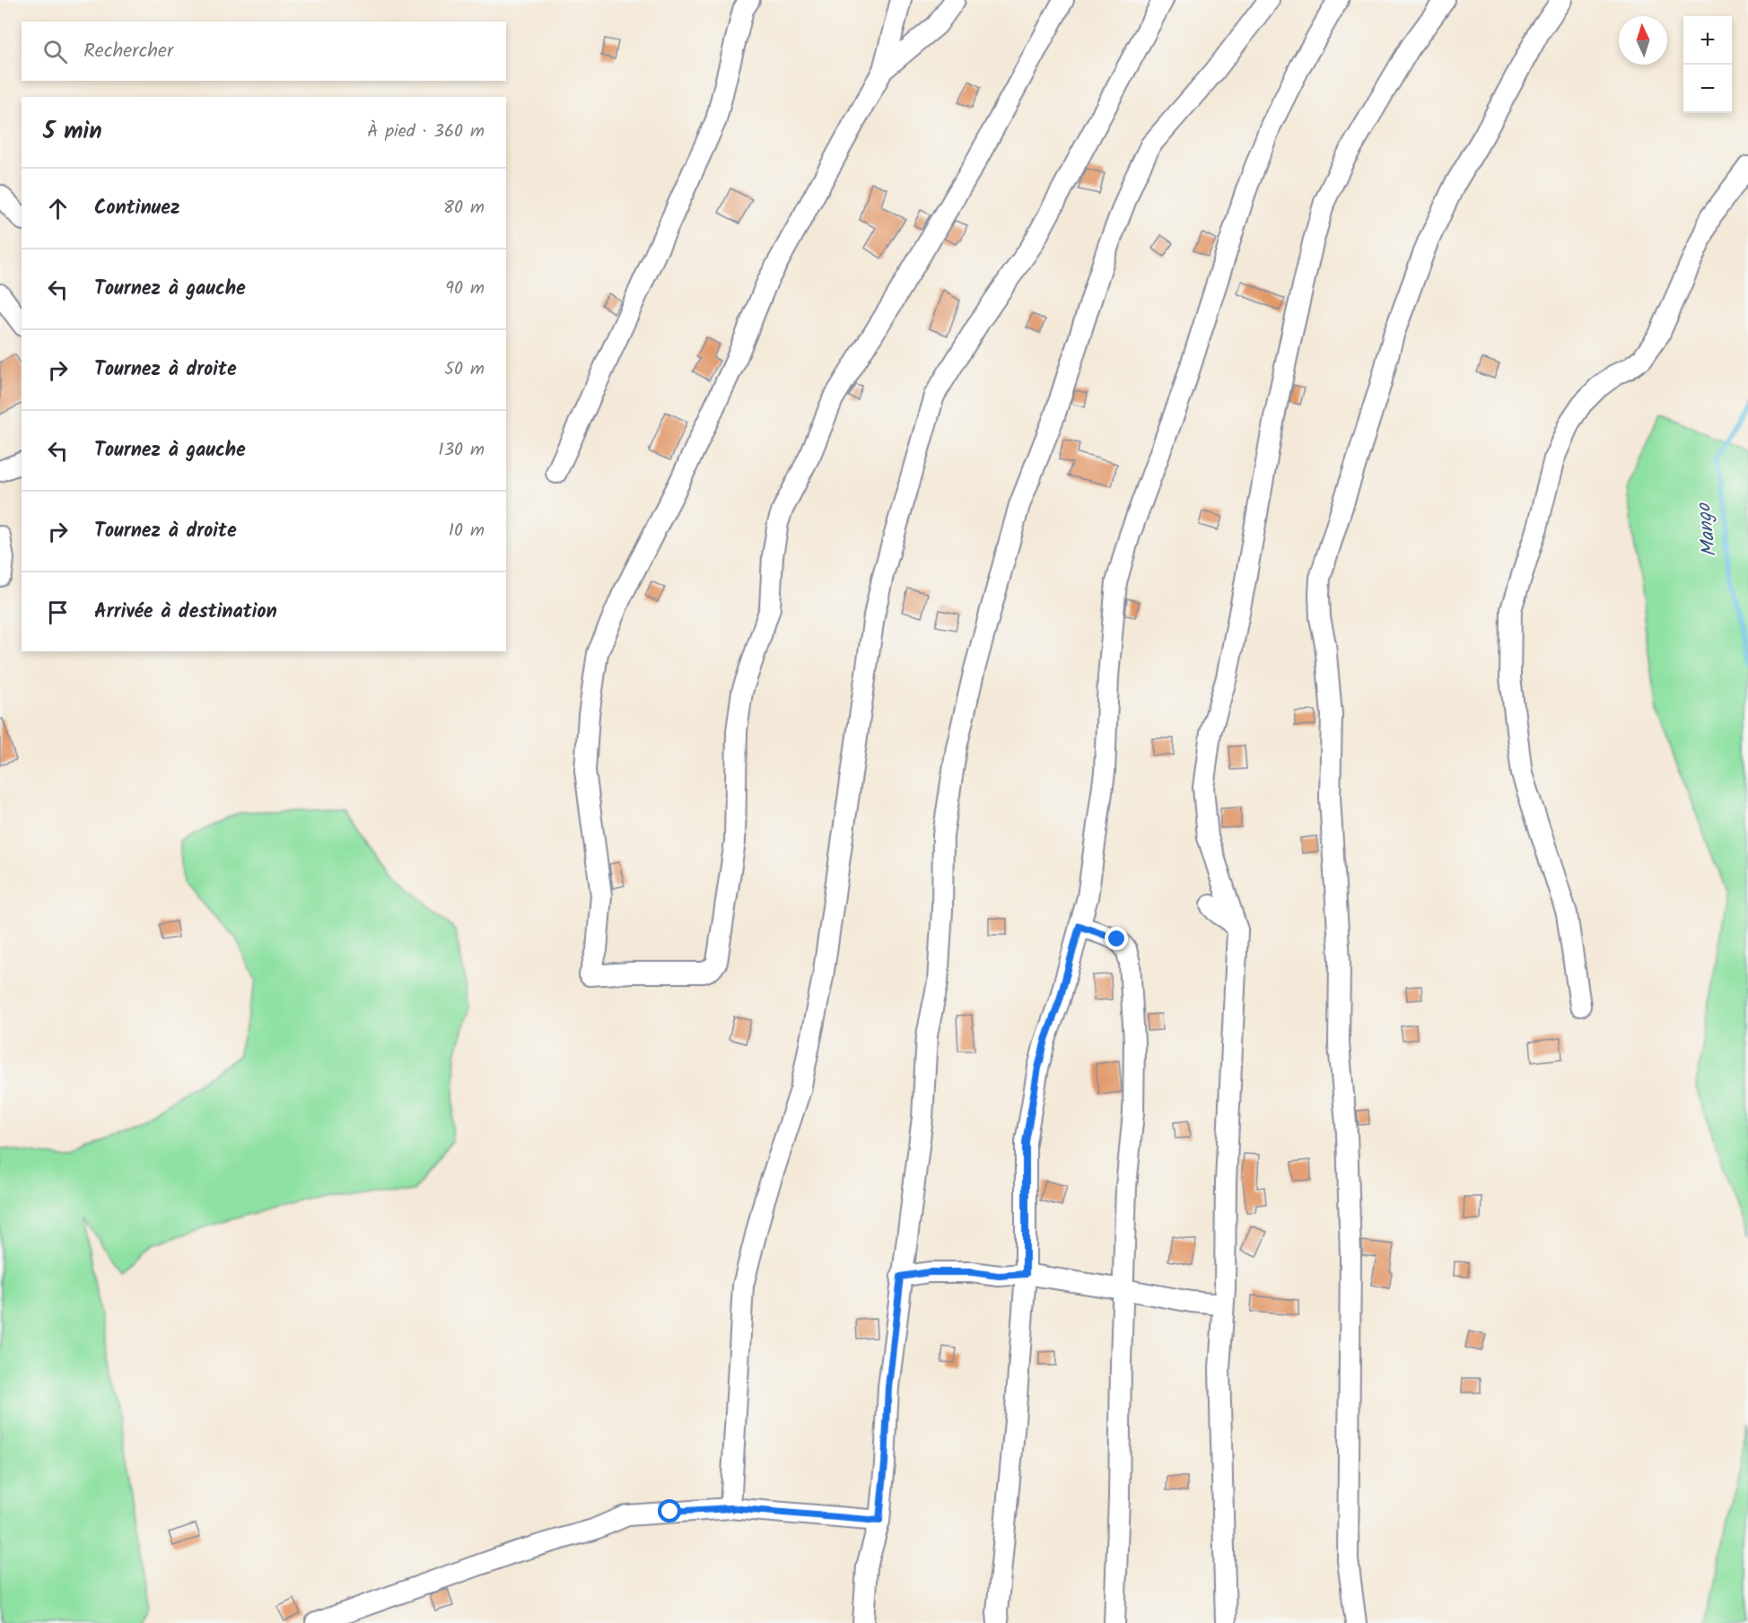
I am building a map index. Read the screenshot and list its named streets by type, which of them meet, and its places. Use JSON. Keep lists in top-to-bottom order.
{
  "water": ["Mango"],
  "north": "top",
  "page": {
    "map_buttons": ["+", "−"],
    "search": "Rechercher",
    "heading": ["5 min", "À pied · 360 m"],
    "list": [
      ["Continuez", "80 m"],
      ["Tournez à gauche", "90 m"],
      ["Tournez à droite", "50 m"],
      ["Tournez à gauche", "130 m"],
      ["Tournez à droite", "10 m"],
      "Arrivée à destination"
    ]
  }
}
